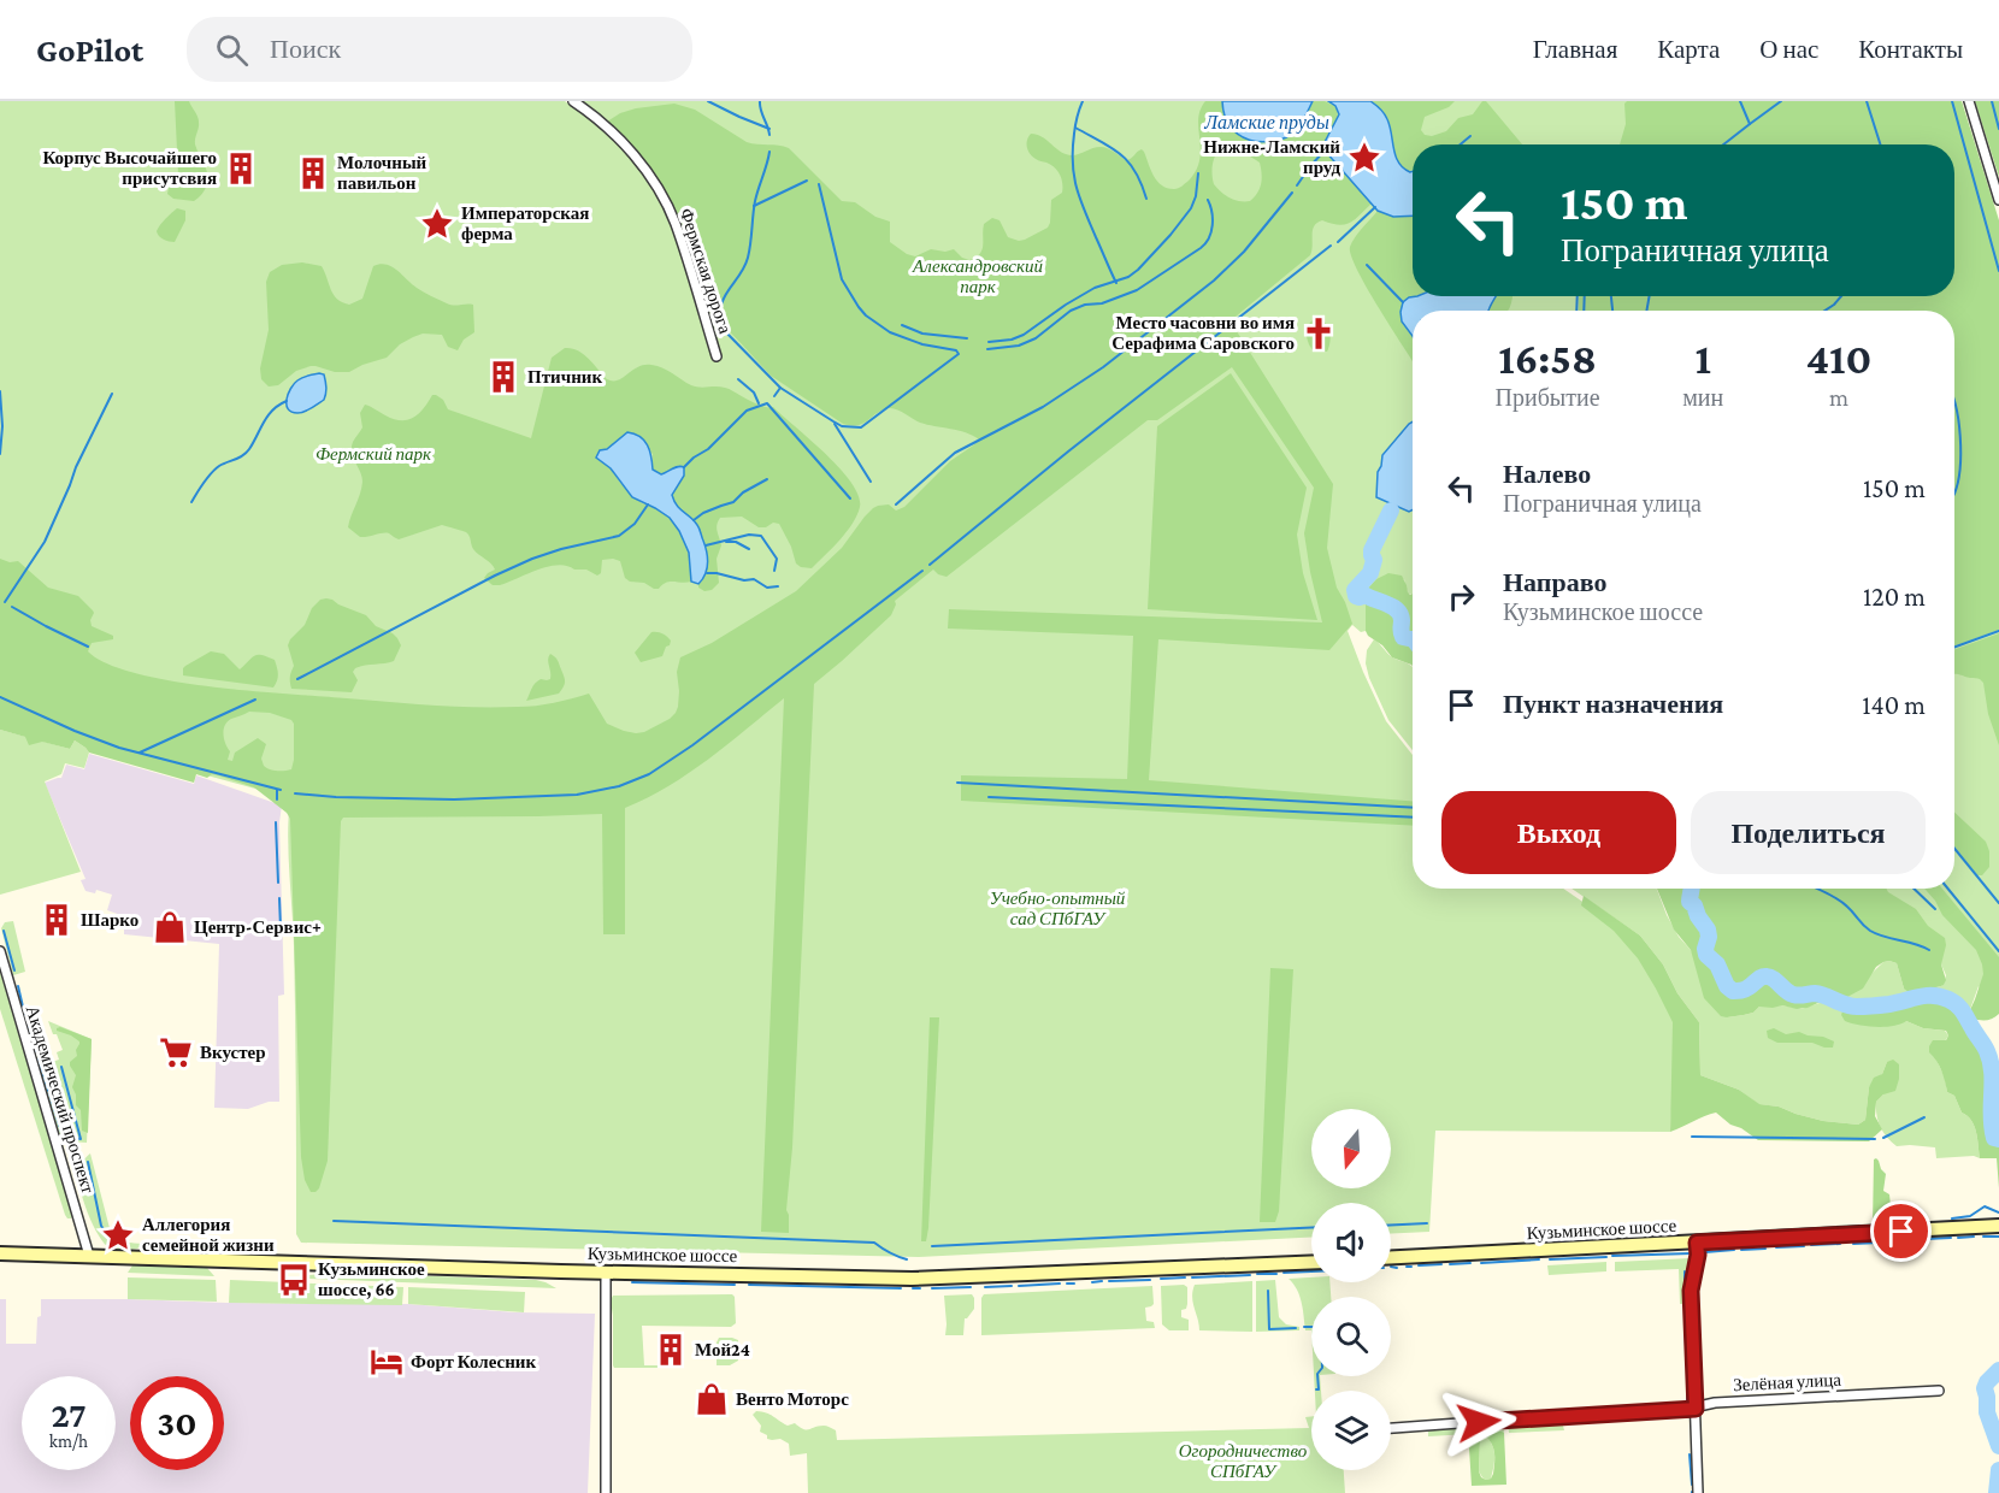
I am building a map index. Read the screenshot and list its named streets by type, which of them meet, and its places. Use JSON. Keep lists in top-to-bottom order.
{
  "streets": {
    "main road": ["Кузьминское шоссе"],
    "street": ["Фермская дорога", "Академический проспект", "Зелёная улица"]
  },
  "crossings": [
    ["Академический проспект", "Кузьминское шоссе"]
  ],
  "water": ["Ламские пруды"],
  "parks": [
    "Александровский парк",
    "Фермский парк",
    "Учебно-опытный сад СПбГАУ",
    "Огородничество СПбГАУ"
  ],
  "places": {
    "place": ["Нижне-Ламский пруд", "Императорская ферма", "Аллегория семейной жизни"],
    "building": [
      "Корпус Высочайшего присутсвия",
      "Молочный павильон",
      "Птичник",
      "Шарко",
      "Мой24"
    ],
    "church": ["Место часовни во имя Серафима Саровского"],
    "shop": ["Центр-Сервис+", "Венто Моторс"],
    "supermarket": ["Вкустер"],
    "bus stop": ["Кузьминское шоссе, 66"],
    "hotel": ["Форт Колесник"]
  },
  "north": "bottom",
  "page": {
    "header": "GoPilot",
    "search": "Поиск",
    "nav": [
      "Главная",
      "Карта",
      "О нас",
      "Контакты"
    ],
    "turn": ["150 m", "Пограничная улица"],
    "eta": [
      "16:58",
      "Прибытие",
      "1",
      "мин",
      "410",
      "m"
    ],
    "list": [
      {
        "name": "Налево",
        "note": "Пограничная улица",
        "value": "150 m"
      },
      {
        "name": "Направо",
        "note": "Кузьминское шоссе",
        "value": "120 m"
      },
      {
        "name": "Пункт назначения",
        "value": "140 m"
      }
    ],
    "buttons": ["Выход", "Поделиться"],
    "speed": "27 km/h",
    "limit": "30"
  }
}
